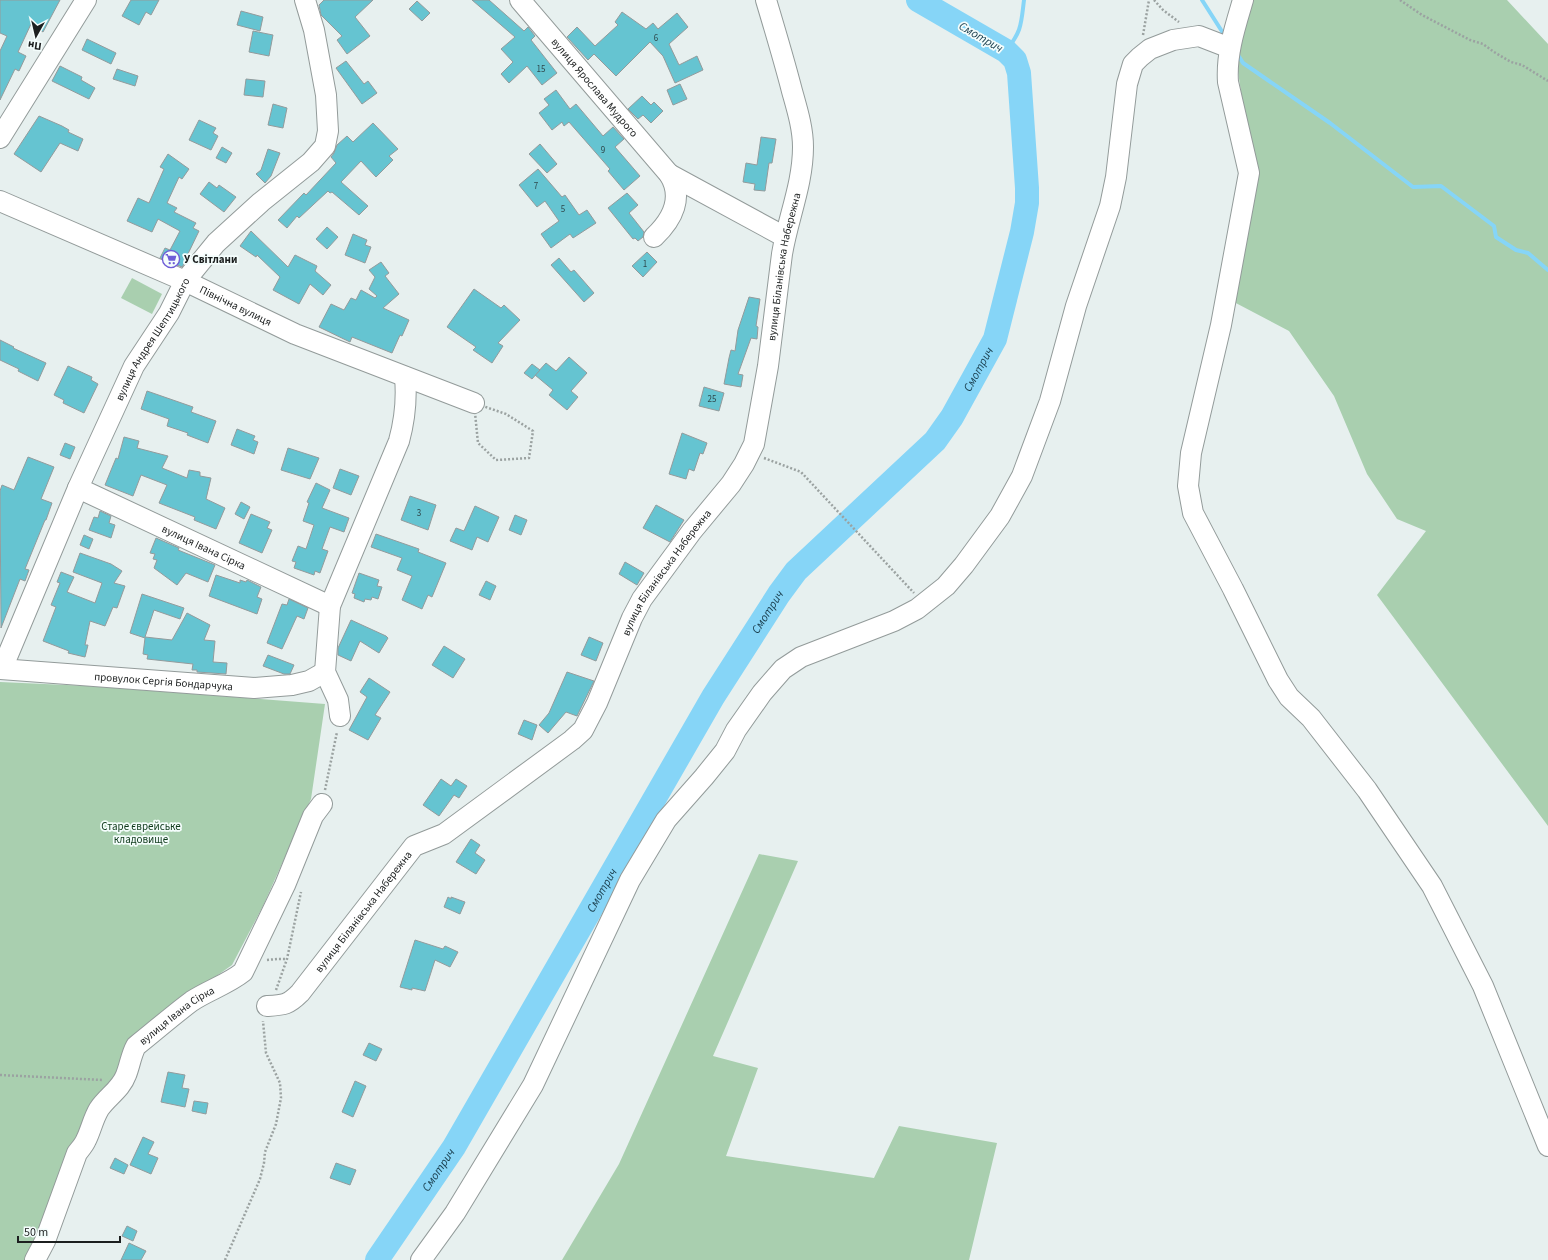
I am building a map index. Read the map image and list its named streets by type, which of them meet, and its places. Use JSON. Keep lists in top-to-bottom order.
{
  "streets": {
    "street": [
      "вулиця Ярослава Мудрого",
      "вулиця Біланівська Набережна",
      "Північна вулиця",
      "вулиця Андрея Шептицького",
      "вулиця Івана Сірка",
      "провулок Сергія Бондарчука"
    ]
  },
  "crossings": [
    ["Північна вулиця", "вулиця Андрея Шептицького"],
    ["вулиця Андрея Шептицького", "вулиця Івана Сірка"],
    ["вулиця Андрея Шептицького", "провулок Сергія Бондарчука"]
  ],
  "water": ["Смотрич"],
  "parks": ["Старе єврейське кладовище"],
  "places": {
    "supermarket": ["У Світлани"]
  },
  "house_numbers": [
    "6",
    "15",
    "9",
    "7",
    "5",
    "1",
    "25",
    "3"
  ],
  "scale_bar": "50 m",
  "north": "bottom"
}
